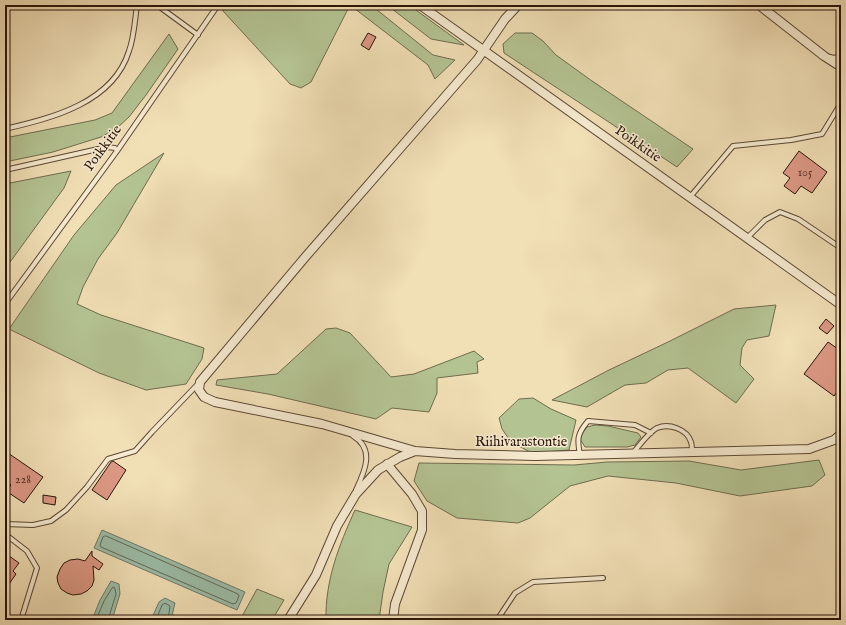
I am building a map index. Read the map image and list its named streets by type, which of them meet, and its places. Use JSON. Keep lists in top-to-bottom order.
{
  "streets": {
    "street": ["Poikkitie", "Riihivarastontie"]
  },
  "house_numbers": ["105", "228"]
}
